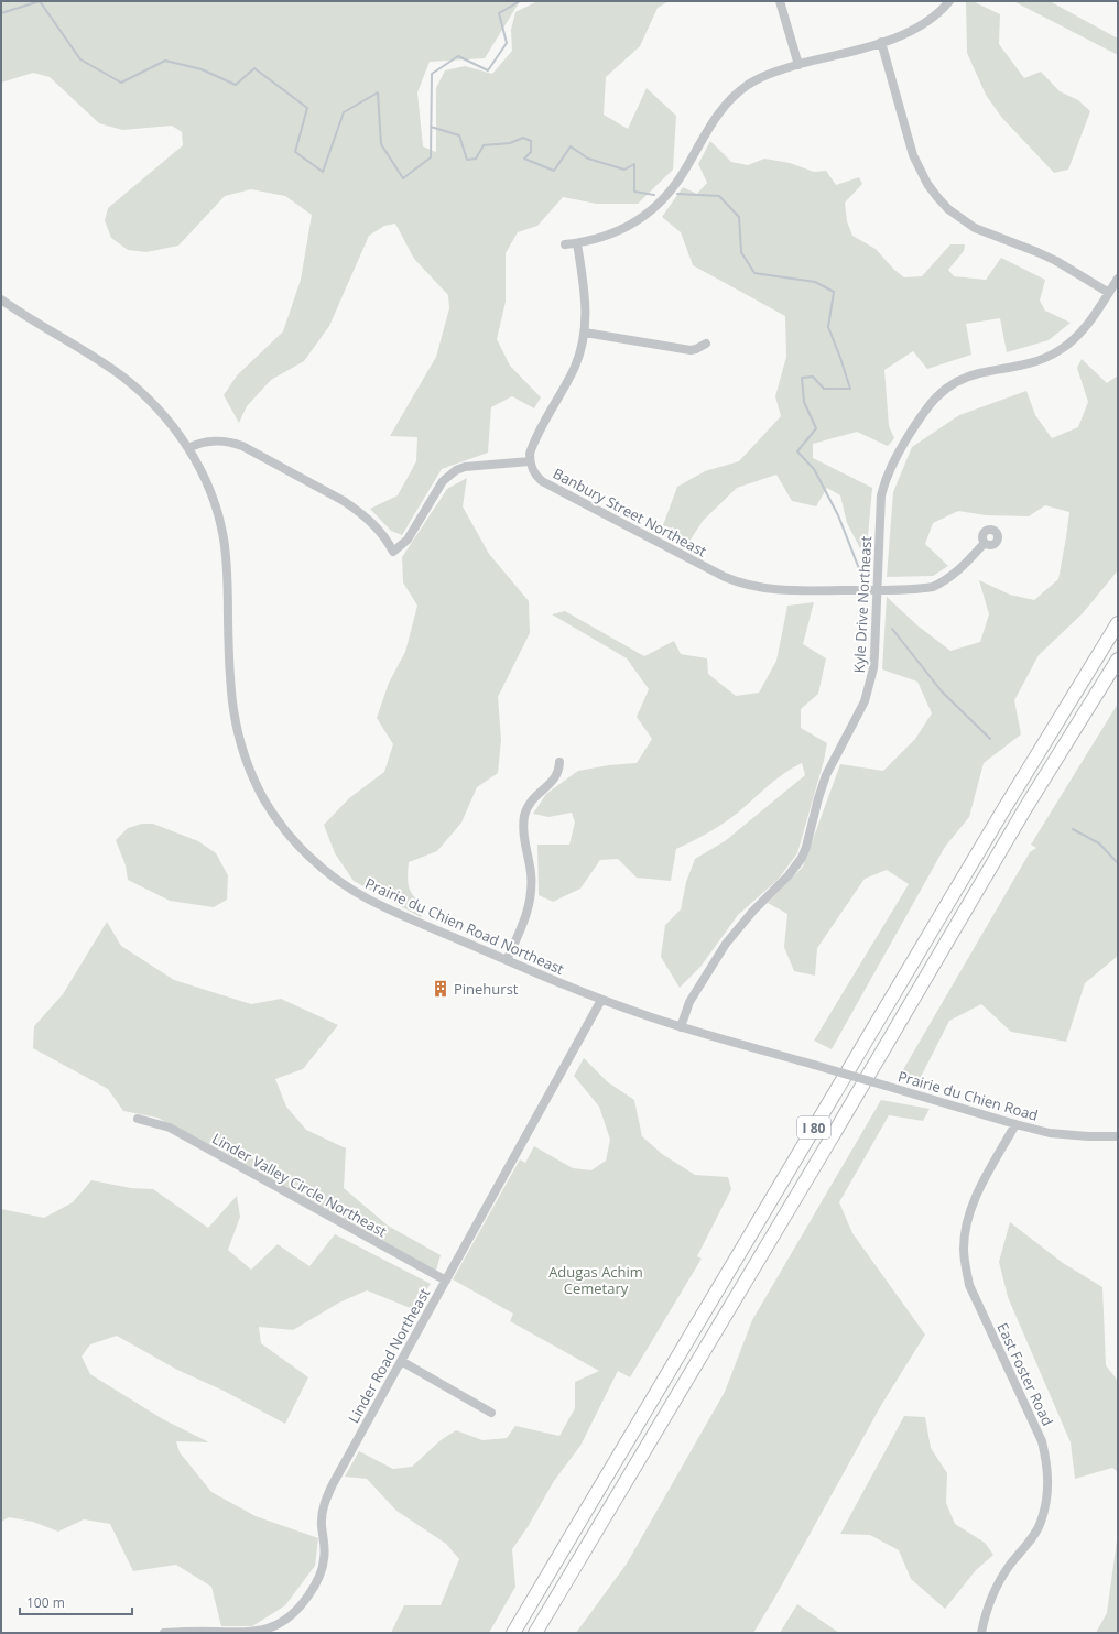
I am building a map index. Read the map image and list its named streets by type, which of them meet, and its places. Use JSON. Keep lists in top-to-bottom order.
{
  "streets": {
    "highway": ["I 80"],
    "street": [
      "Banbury Street Northeast",
      "Kyle Drive Northeast",
      "Prairie du Chien Road Northeast",
      "Prairie du Chien Road",
      "Linder Valley Circle Northeast",
      "Linder Road Northeast",
      "East Foster Road"
    ]
  },
  "crossings": [
    ["Banbury Street Northeast", "Kyle Drive Northeast"],
    ["Kyle Drive Northeast", "Prairie du Chien Road Northeast"],
    ["Prairie du Chien Road Northeast", "Prairie du Chien Road"],
    ["Prairie du Chien Road Northeast", "Linder Road Northeast"],
    ["Prairie du Chien Road", "East Foster Road"],
    ["Linder Valley Circle Northeast", "Linder Road Northeast"]
  ],
  "parks": ["Adugas Achim Cemetary"],
  "places": {
    "building": ["Pinehurst"]
  },
  "scale_bar": "100 m"
}
